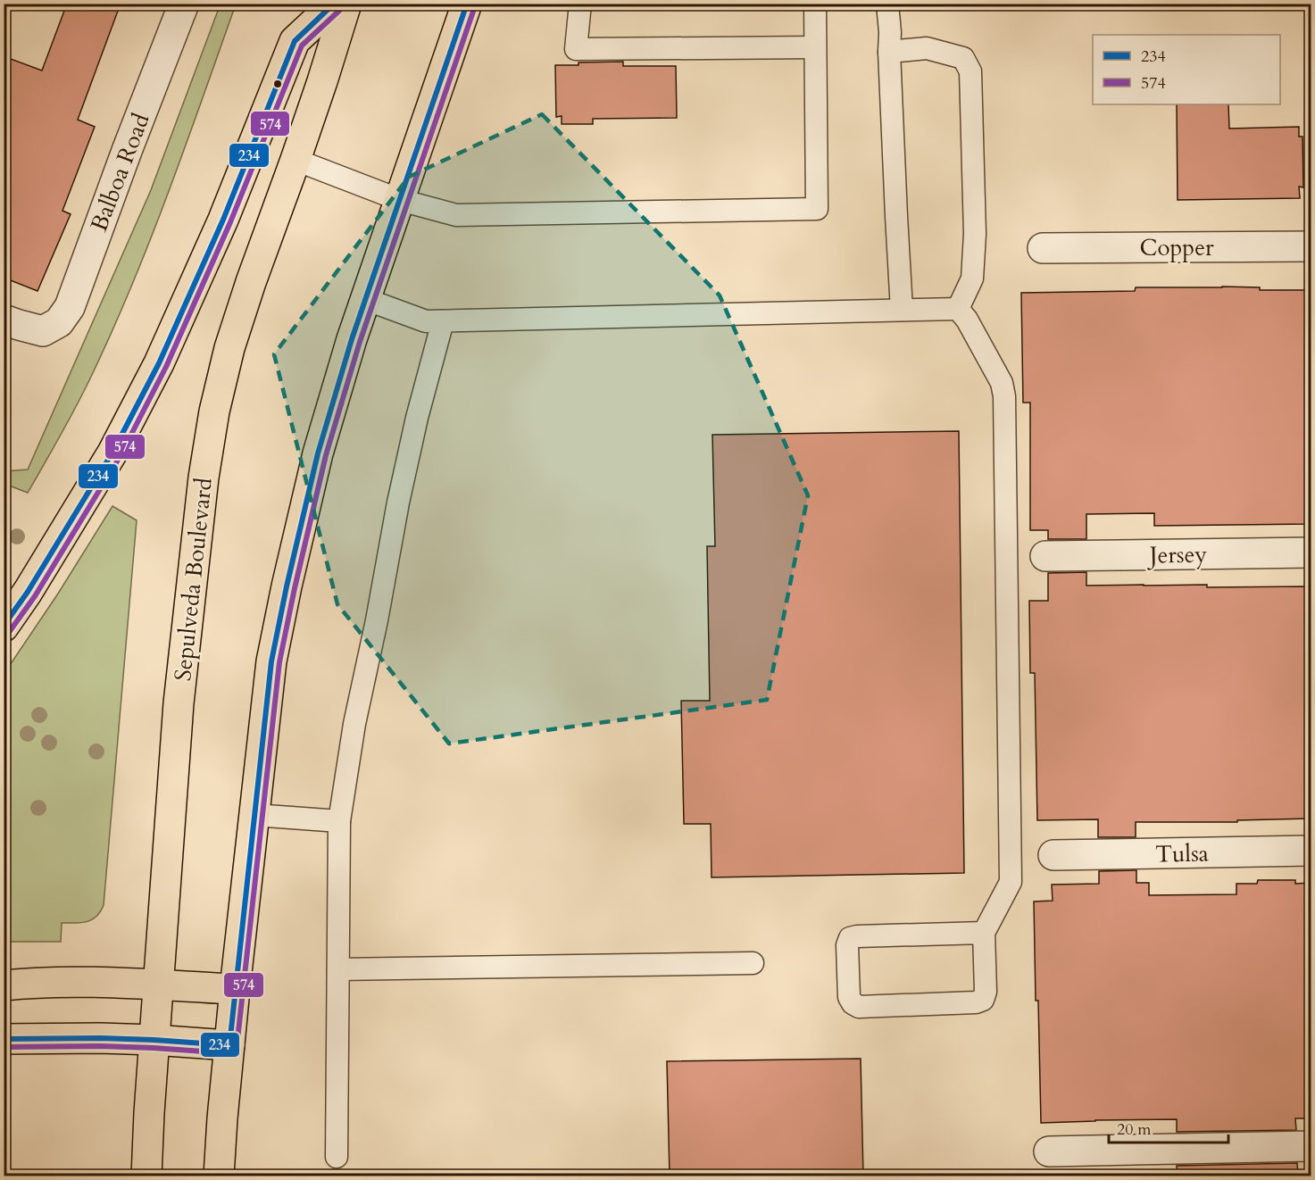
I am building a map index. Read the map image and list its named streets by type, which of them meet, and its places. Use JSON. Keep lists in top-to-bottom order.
{
  "streets": {
    "main road": ["Sepulveda Boulevard"],
    "street": [
      "Balboa Road",
      "Copper",
      "Jersey",
      "Tulsa"
    ]
  },
  "lines": ["transit line 234", "transit line 574"],
  "legend": ["234", "574"],
  "scale_bar": "20 m"
}
